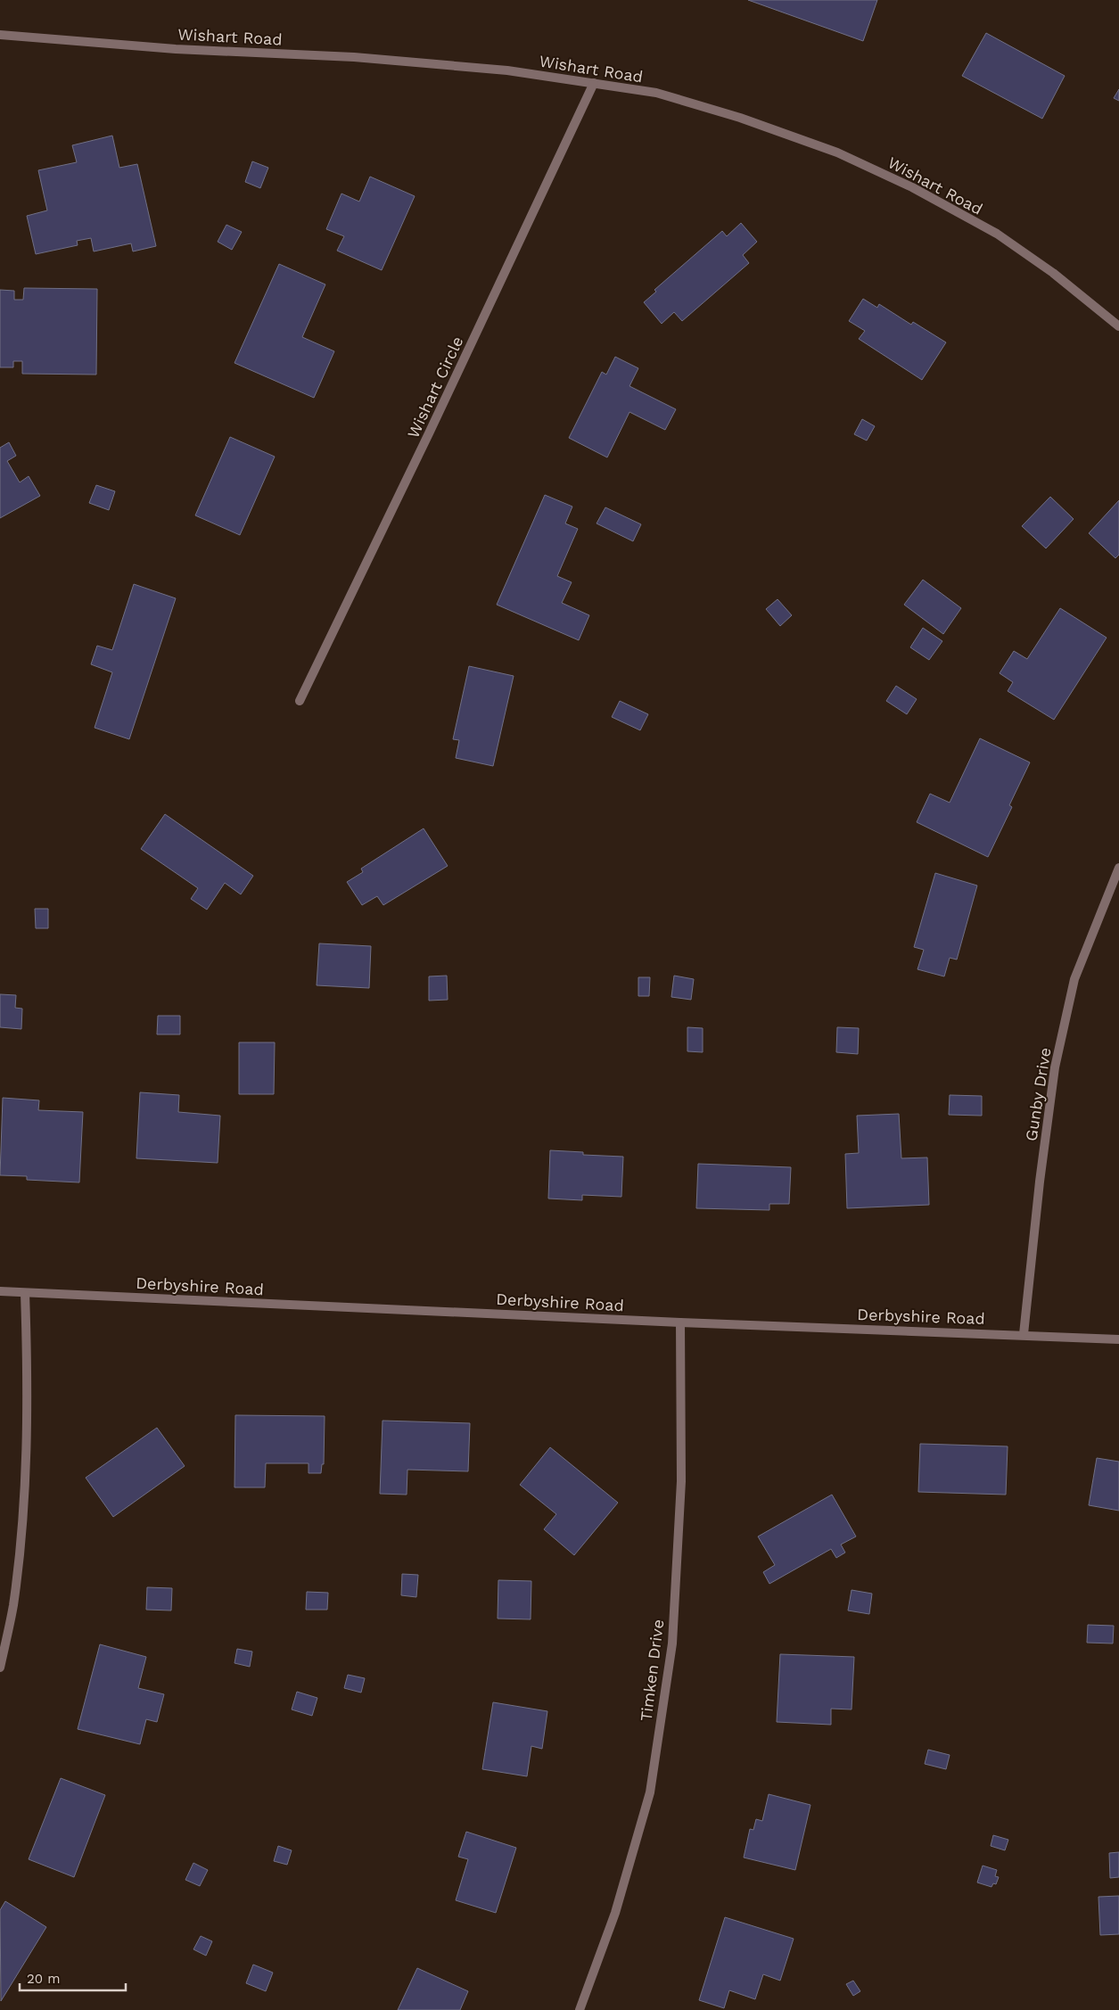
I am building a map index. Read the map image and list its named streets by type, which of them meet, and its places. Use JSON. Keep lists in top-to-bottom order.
{
  "streets": {
    "street": [
      "Wishart Road",
      "Wishart Circle",
      "Gunby Drive",
      "Derbyshire Road",
      "Timken Drive"
    ]
  },
  "crossings": [
    ["Wishart Road", "Wishart Circle"],
    ["Gunby Drive", "Derbyshire Road"],
    ["Derbyshire Road", "Timken Drive"]
  ],
  "scale_bar": "20 m"
}
